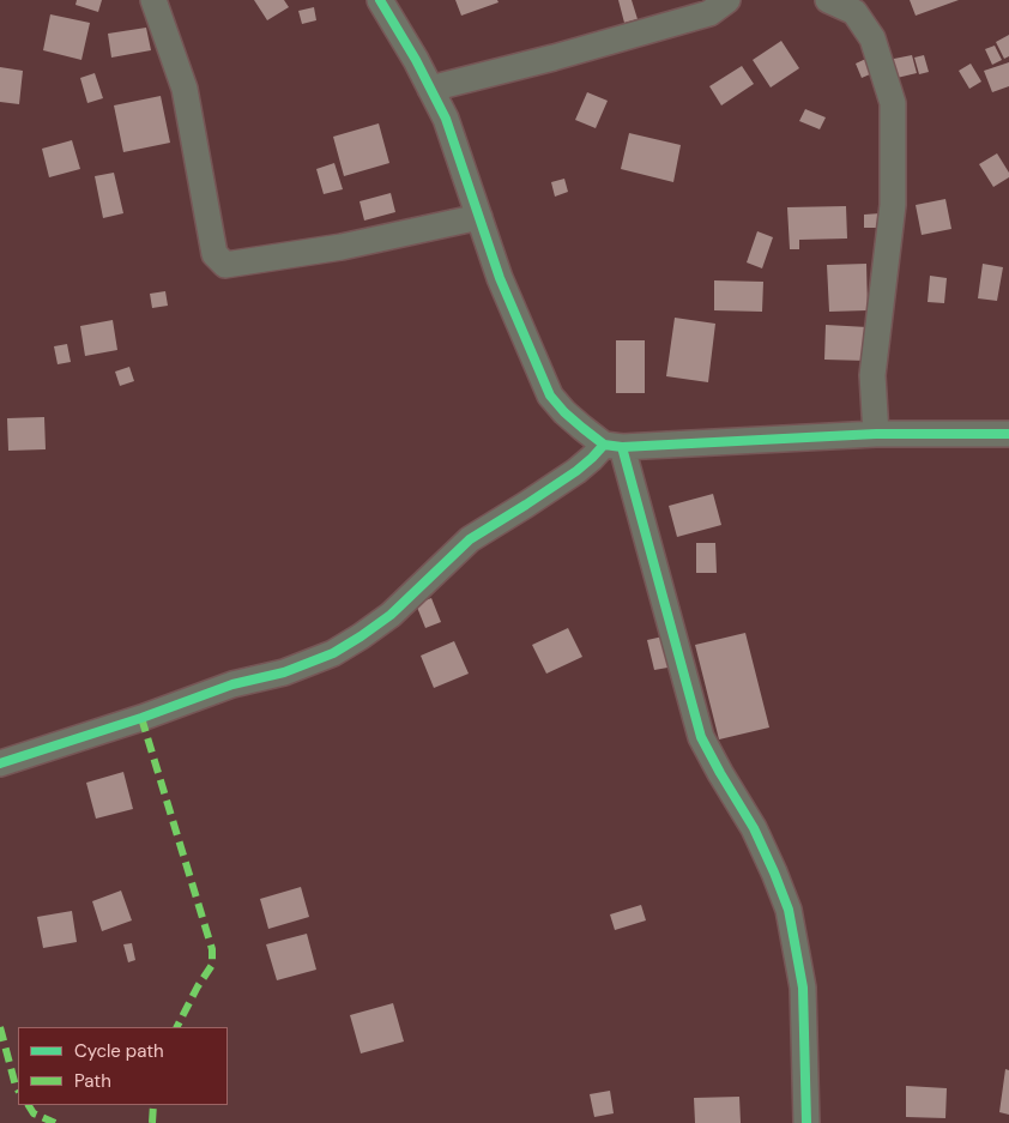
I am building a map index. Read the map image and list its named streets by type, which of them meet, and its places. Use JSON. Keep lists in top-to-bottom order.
{
  "legend": ["Cycle path", "Path"]
}
